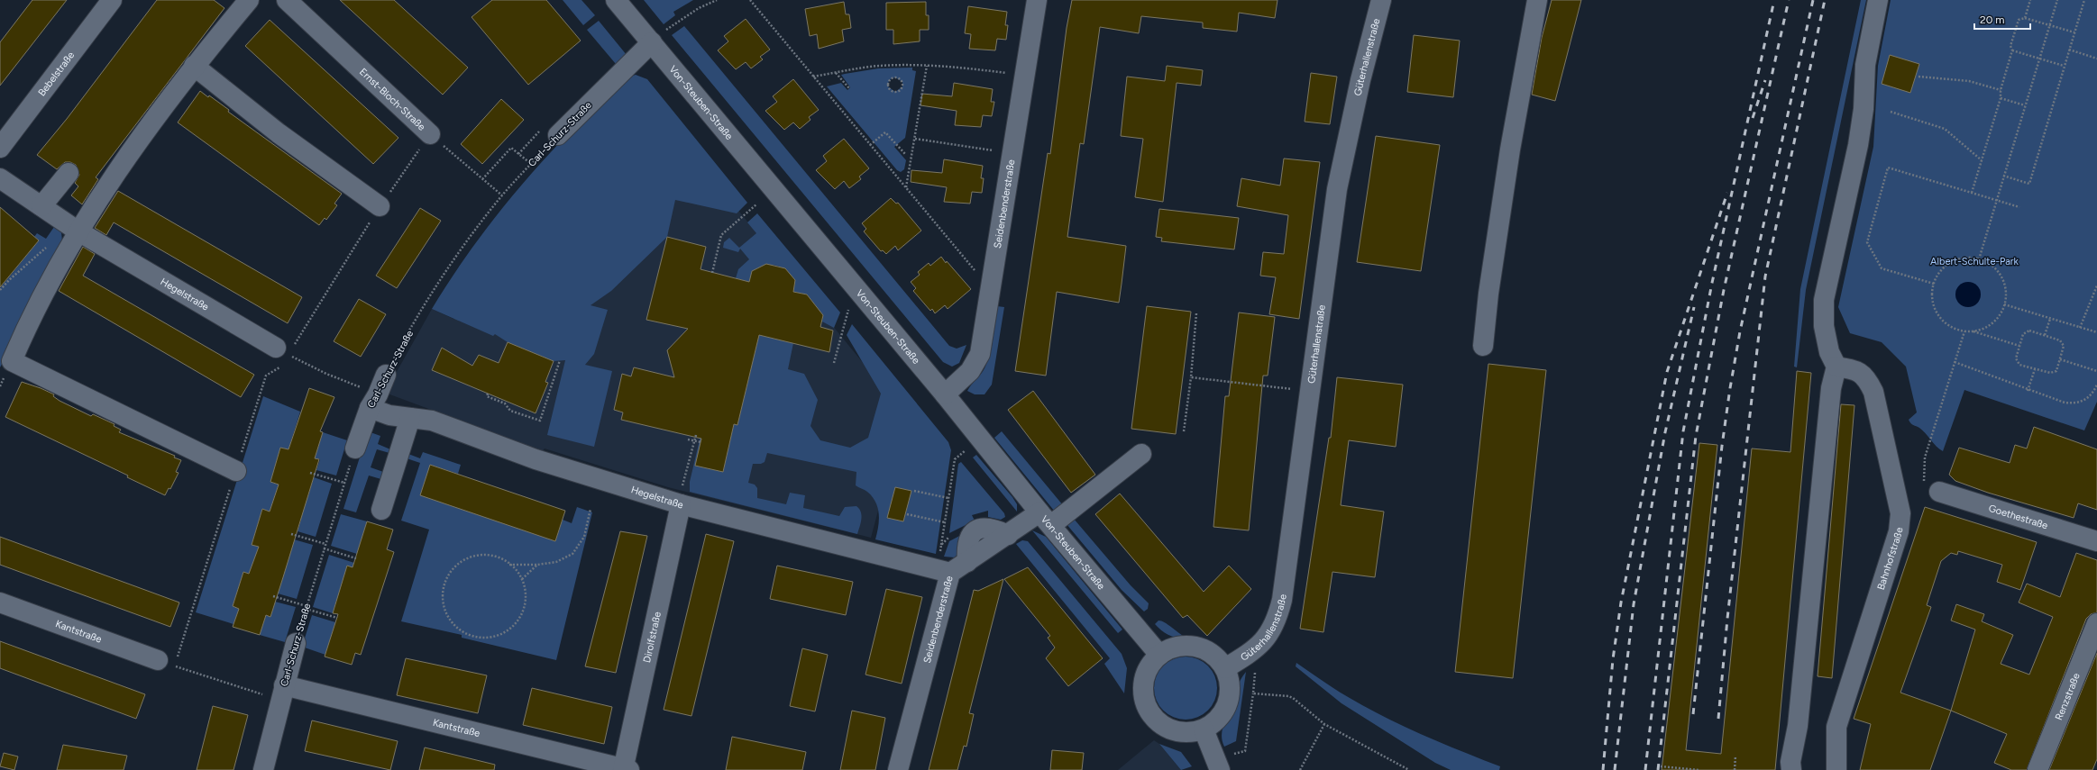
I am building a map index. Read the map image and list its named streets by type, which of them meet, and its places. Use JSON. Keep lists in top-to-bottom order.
{
  "streets": {
    "street": [
      "Güterhallenstraße",
      "Bebelstraße",
      "Ernst-Bloch-Straße",
      "Von-Steuben-Straße",
      "Carl-Schurz-Straße",
      "Seidenbenderstraße",
      "Hegelstraße",
      "Goethestraße",
      "Bahnhofstraße",
      "Kantstraße",
      "Dirolfstraße",
      "Renzstraße"
    ]
  },
  "crossings": [
    ["Güterhallenstraße", "Von-Steuben-Straße"],
    ["Ernst-Bloch-Straße", "Carl-Schurz-Straße"],
    ["Von-Steuben-Straße", "Carl-Schurz-Straße"],
    ["Von-Steuben-Straße", "Seidenbenderstraße"],
    ["Carl-Schurz-Straße", "Hegelstraße"],
    ["Carl-Schurz-Straße", "Kantstraße"],
    ["Seidenbenderstraße", "Hegelstraße"],
    ["Hegelstraße", "Dirolfstraße"],
    ["Kantstraße", "Dirolfstraße"]
  ],
  "parks": ["Albert-Schulte-Park"],
  "scale_bar": "20 m"
}
